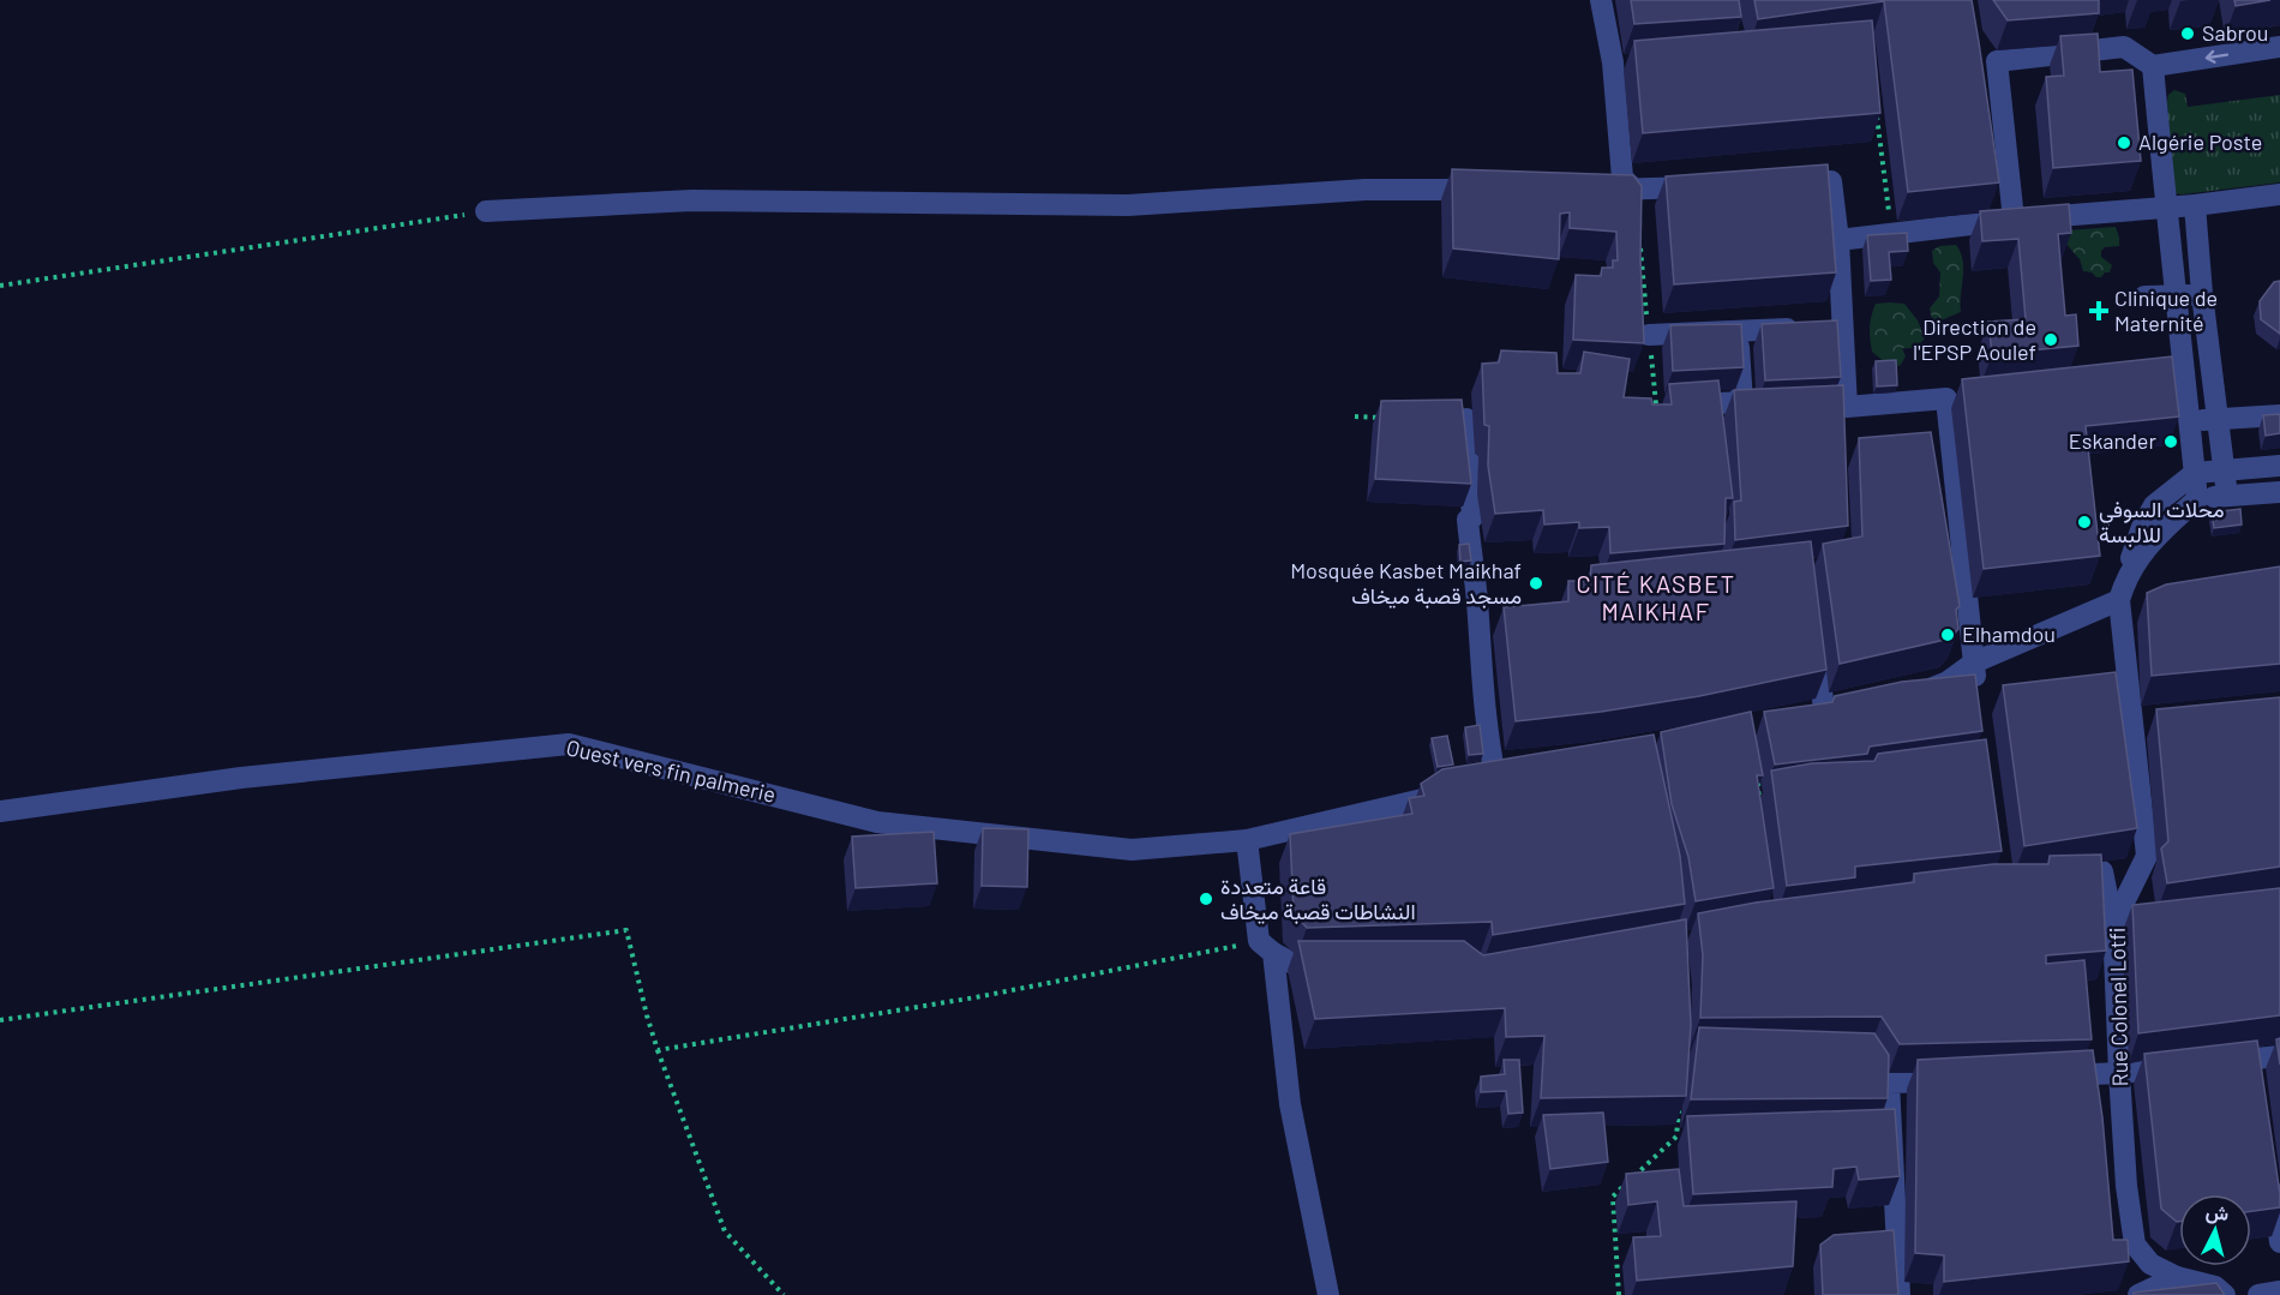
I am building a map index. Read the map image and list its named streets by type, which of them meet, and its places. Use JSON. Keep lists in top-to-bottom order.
{
  "streets": {
    "street": ["Ouest vers fin palmerie", "Rue Colonel Lotfi"]
  },
  "districts": ["CITÉ KASBET MAIKHAF"],
  "places": {
    "other": [
      "Sabrou",
      "Algérie Poste",
      "Direction de l'EPSP Aoulef",
      "Eskander",
      "محلات السوفي للالبسة",
      "Mosquée Kasbet Maikhaf مسجد قصبة ميخاف",
      "Elhamdou",
      "قاعة متعددة النشاطات قصبة ميخاف"
    ],
    "health": ["Clinique de Maternité"]
  },
  "north": "top"
}
